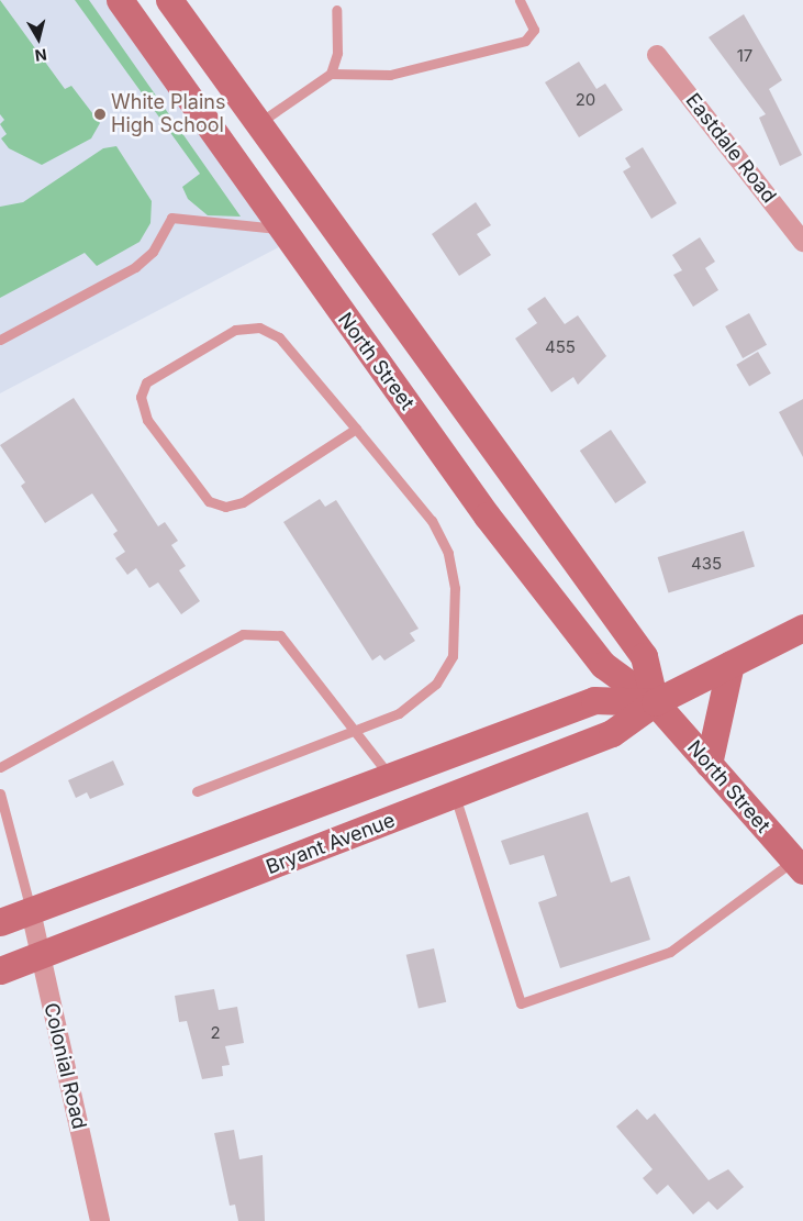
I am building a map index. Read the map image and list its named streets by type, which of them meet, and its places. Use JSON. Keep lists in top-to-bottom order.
{
  "streets": {
    "main road": ["North Street", "Bryant Avenue"],
    "street": ["Eastdale Road", "Colonial Road"]
  },
  "crossings": [
    ["North Street", "Bryant Avenue"],
    ["Bryant Avenue", "Colonial Road"]
  ],
  "places": ["White Plains High School"],
  "house_numbers": [
    "17",
    "20",
    "455",
    "435",
    "2"
  ],
  "north": "bottom"
}
